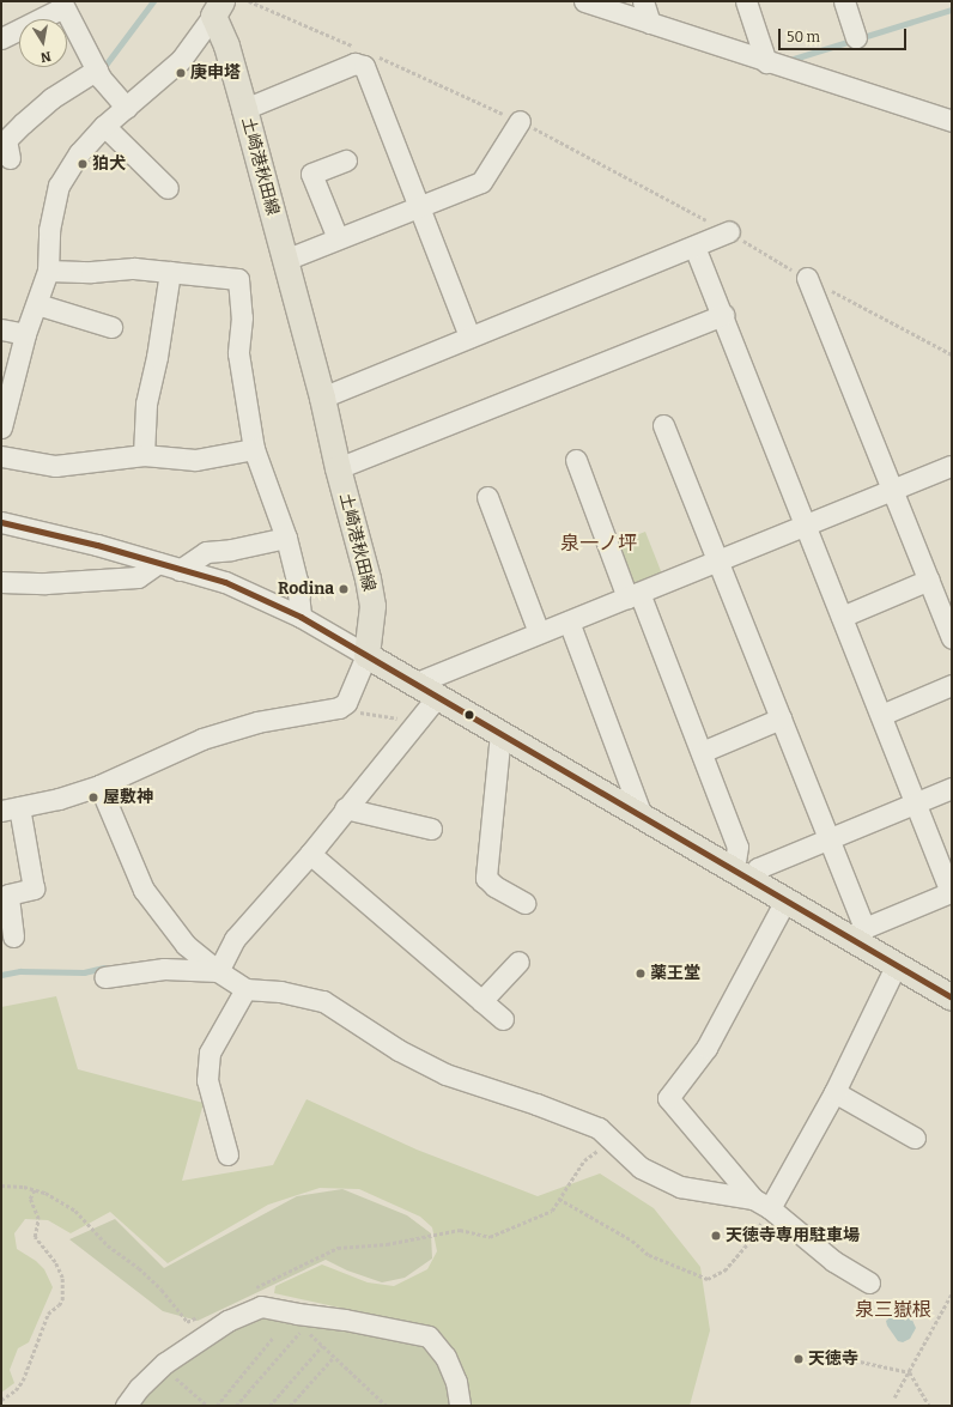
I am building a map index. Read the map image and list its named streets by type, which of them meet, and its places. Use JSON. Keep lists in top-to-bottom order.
{
  "streets": {
    "main road": ["土崎港秋田線"]
  },
  "districts": ["泉一ノ坪", "泉三嶽根"],
  "places": [
    "庚申塔",
    "狛犬",
    "Rodina",
    "屋敷神",
    "薬王堂",
    "天徳寺専用駐車場",
    "天徳寺"
  ],
  "scale_bar": "50 m",
  "north": "bottom"
}
